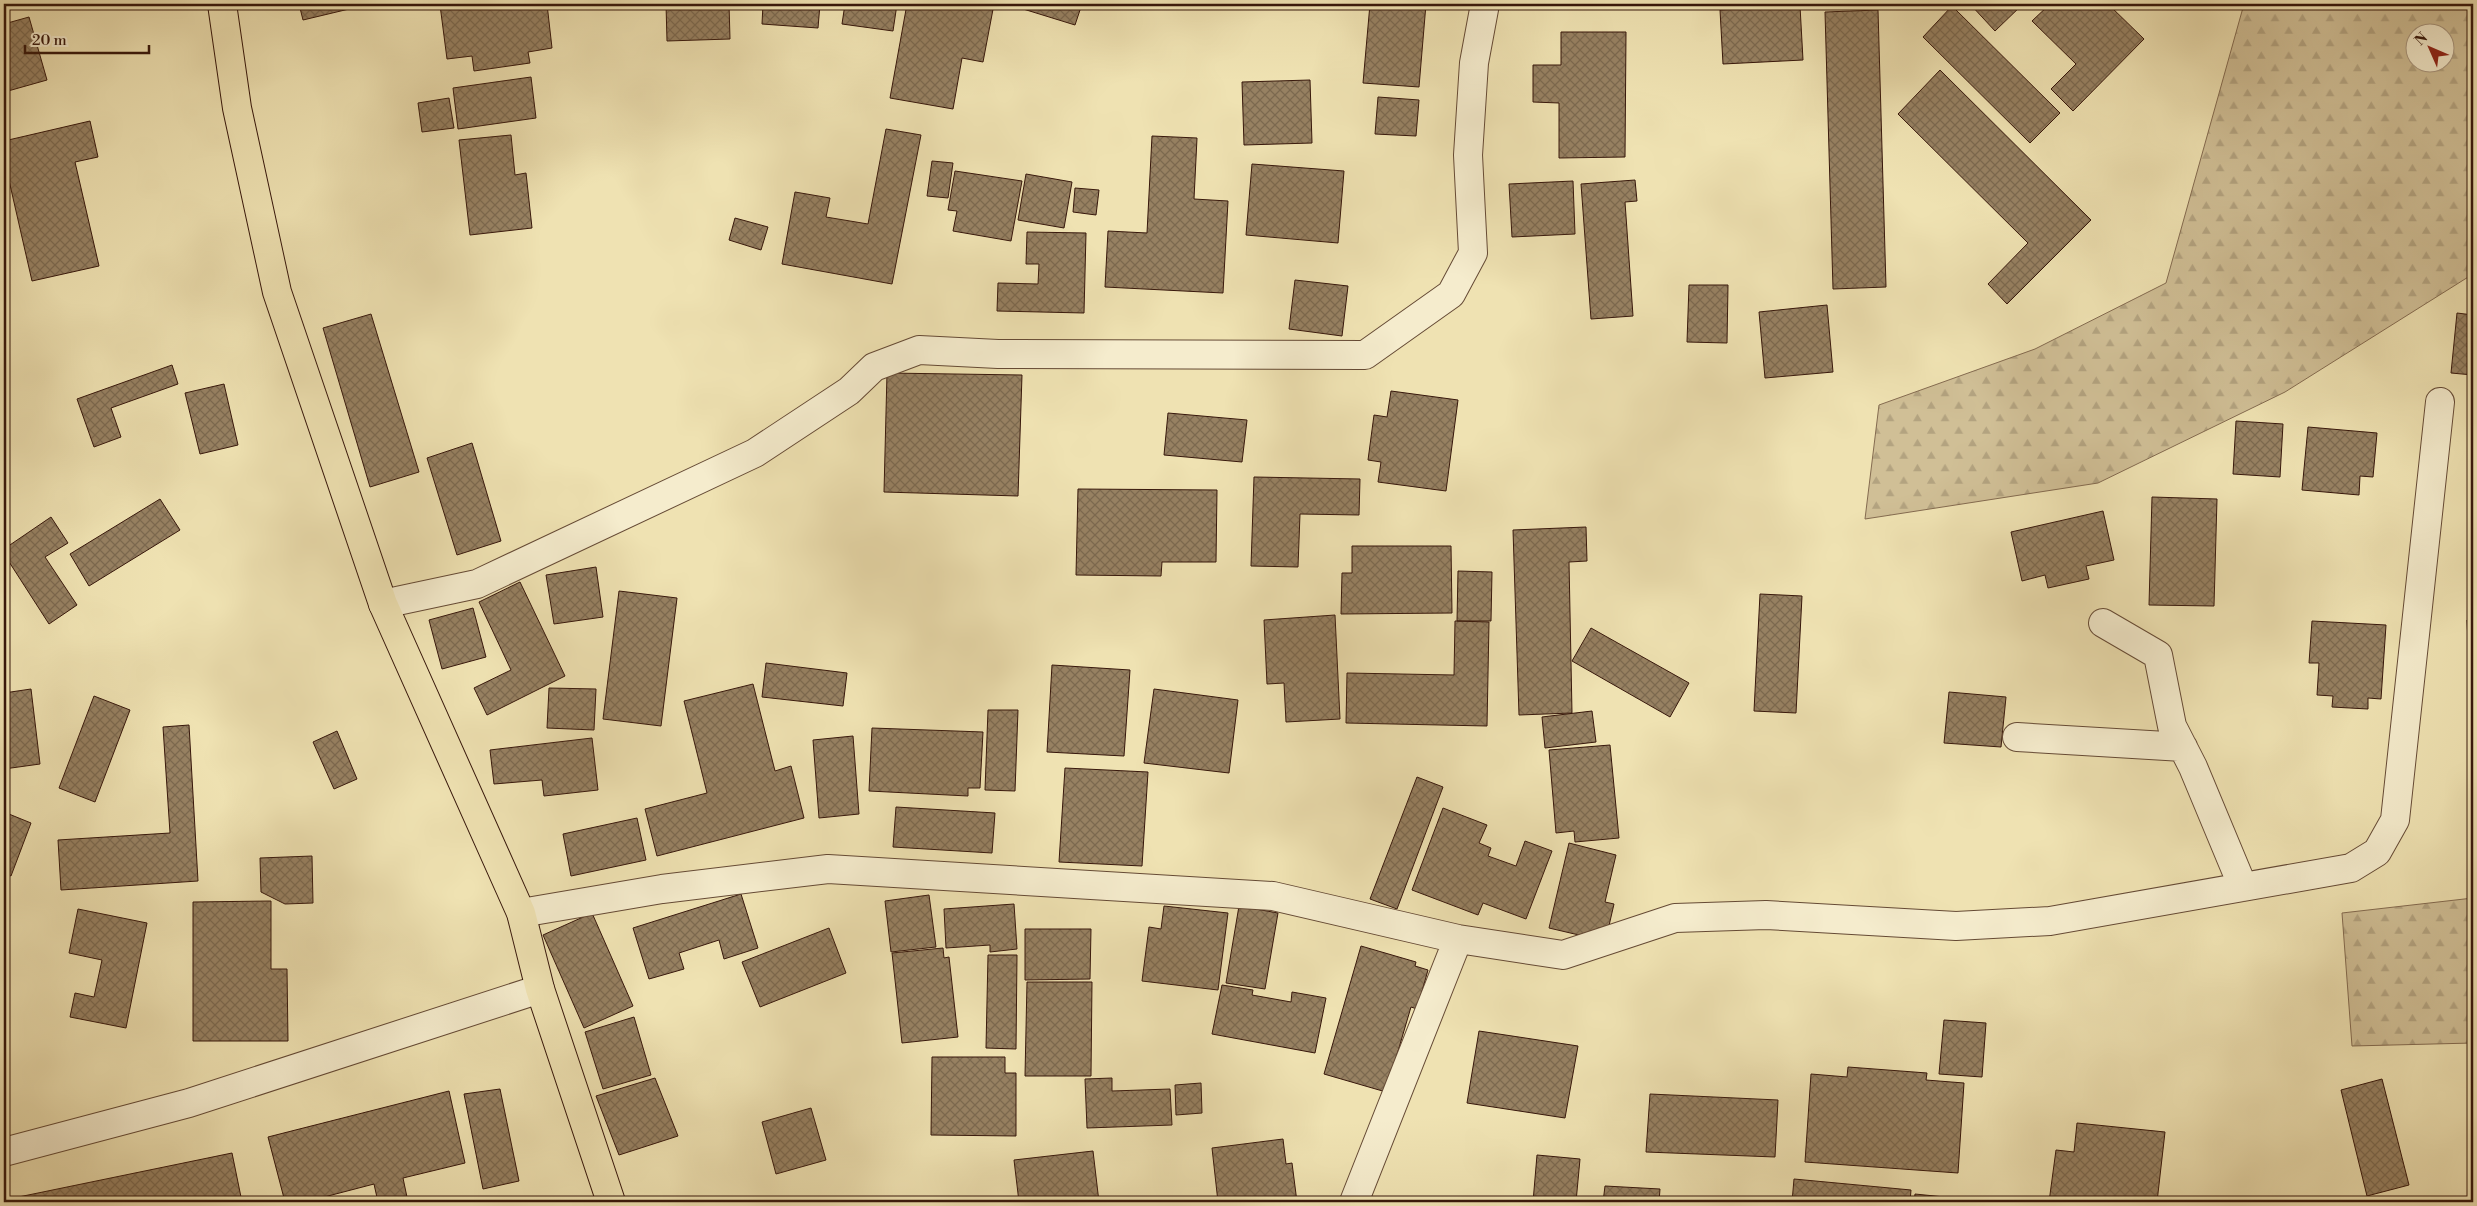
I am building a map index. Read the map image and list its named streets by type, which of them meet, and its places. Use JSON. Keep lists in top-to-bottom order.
{
  "scale_bar": "20 m",
  "north": "top left"
}
